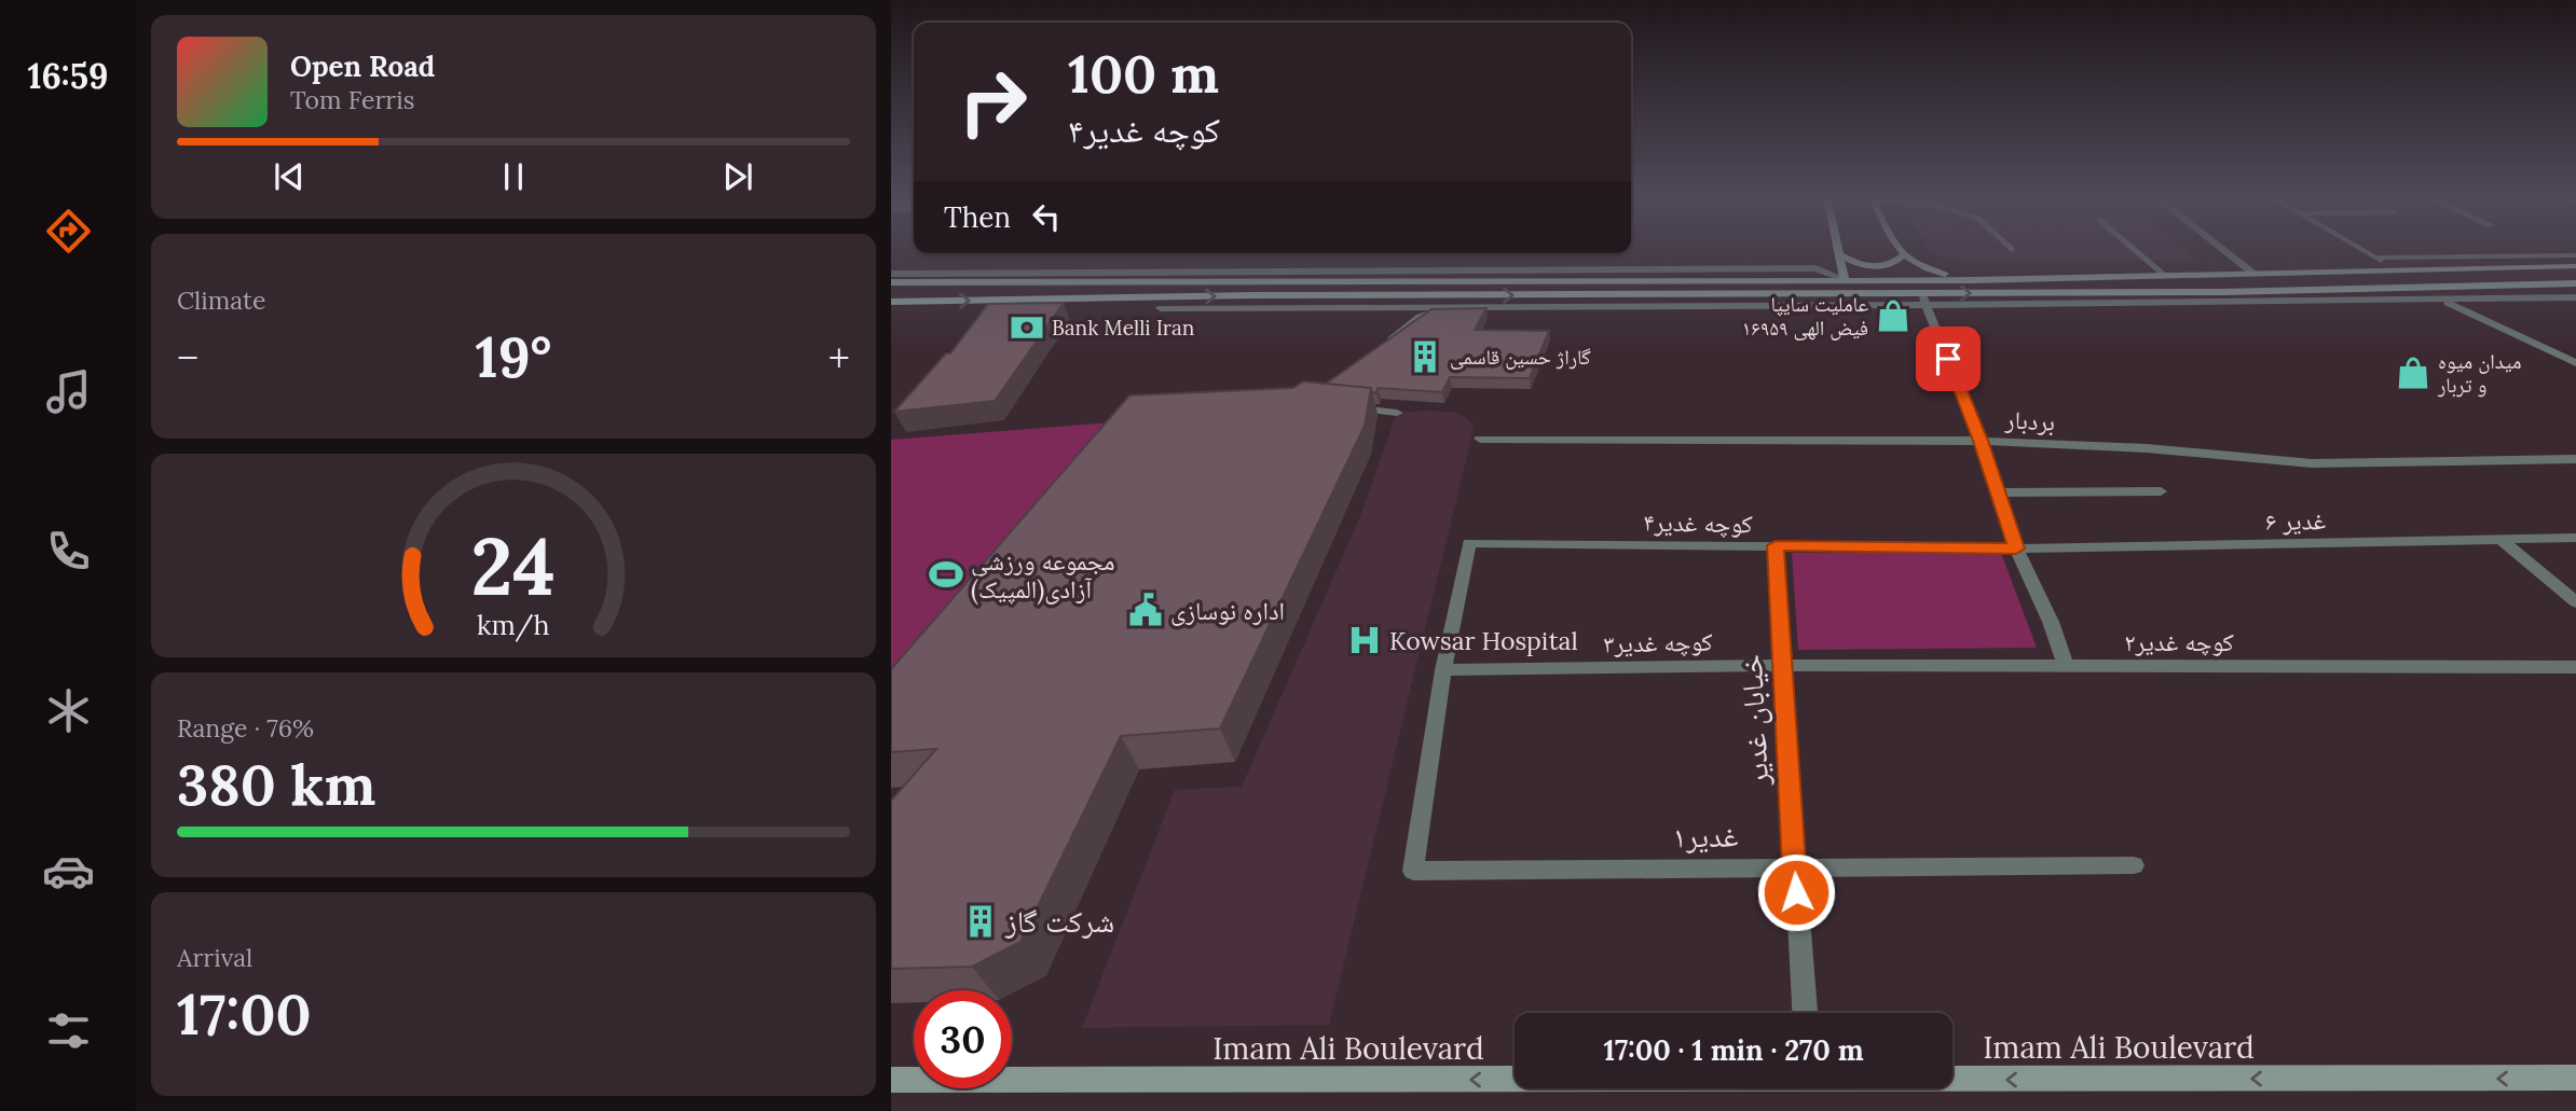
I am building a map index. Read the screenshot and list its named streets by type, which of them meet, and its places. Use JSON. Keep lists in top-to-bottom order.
{
  "streets": {
    "main road": ["Imam Ali Boulevard"],
    "street": [
      "بردبار",
      "غدیر ۶",
      "کوچه غدیر۴",
      "کوچه غدیر۲",
      "کوچه غدیر۳",
      "خیابان غدیر",
      "غدیر۱"
    ]
  },
  "crossings": [
    ["غدیر ۶", "کوچه غدیر۴"],
    ["کوچه غدیر۴", "کوچه غدیر۳"],
    ["کوچه غدیر۴", "خیابان غدیر"],
    ["کوچه غدیر۴", "غدیر۱"],
    ["کوچه غدیر۲", "کوچه غدیر۳"],
    ["کوچه غدیر۲", "خیابان غدیر"],
    ["کوچه غدیر۳", "خیابان غدیر"],
    ["کوچه غدیر۳", "غدیر۱"],
    ["خیابان غدیر", "غدیر۱"]
  ],
  "one_way": ["Imam Ali Boulevard"],
  "places": {
    "shop": ["عاملیت سایپا ۱۶۹۵۹ فیض الهی", "میدان میوه و تربار"],
    "bank": ["Bank Melli Iran"],
    "building": ["گاراژ حسین قاسمی", "شرکت گاز"],
    "sports": ["مجموعه ورزشی آزادی(المپیک)"],
    "public building": ["اداره نوسازی"],
    "hospital": ["Kowsar Hospital"]
  },
  "page": {
    "tabs": "16:59",
    "turn": ["100 m", "کوچه غدیر۴"],
    "song": ["Open Road", "Tom Ferris"],
    "then": "Then",
    "tile": [
      "Climate",
      ["Range · 76%", "380 km"],
      ["Arrival", "17:00"]
    ],
    "heat": ["−", "19°", "+"],
    "limit": "30",
    "trip": "17:00 · 1 min · 270 m",
    "gauge": ["24", "km/h"]
  }
}
